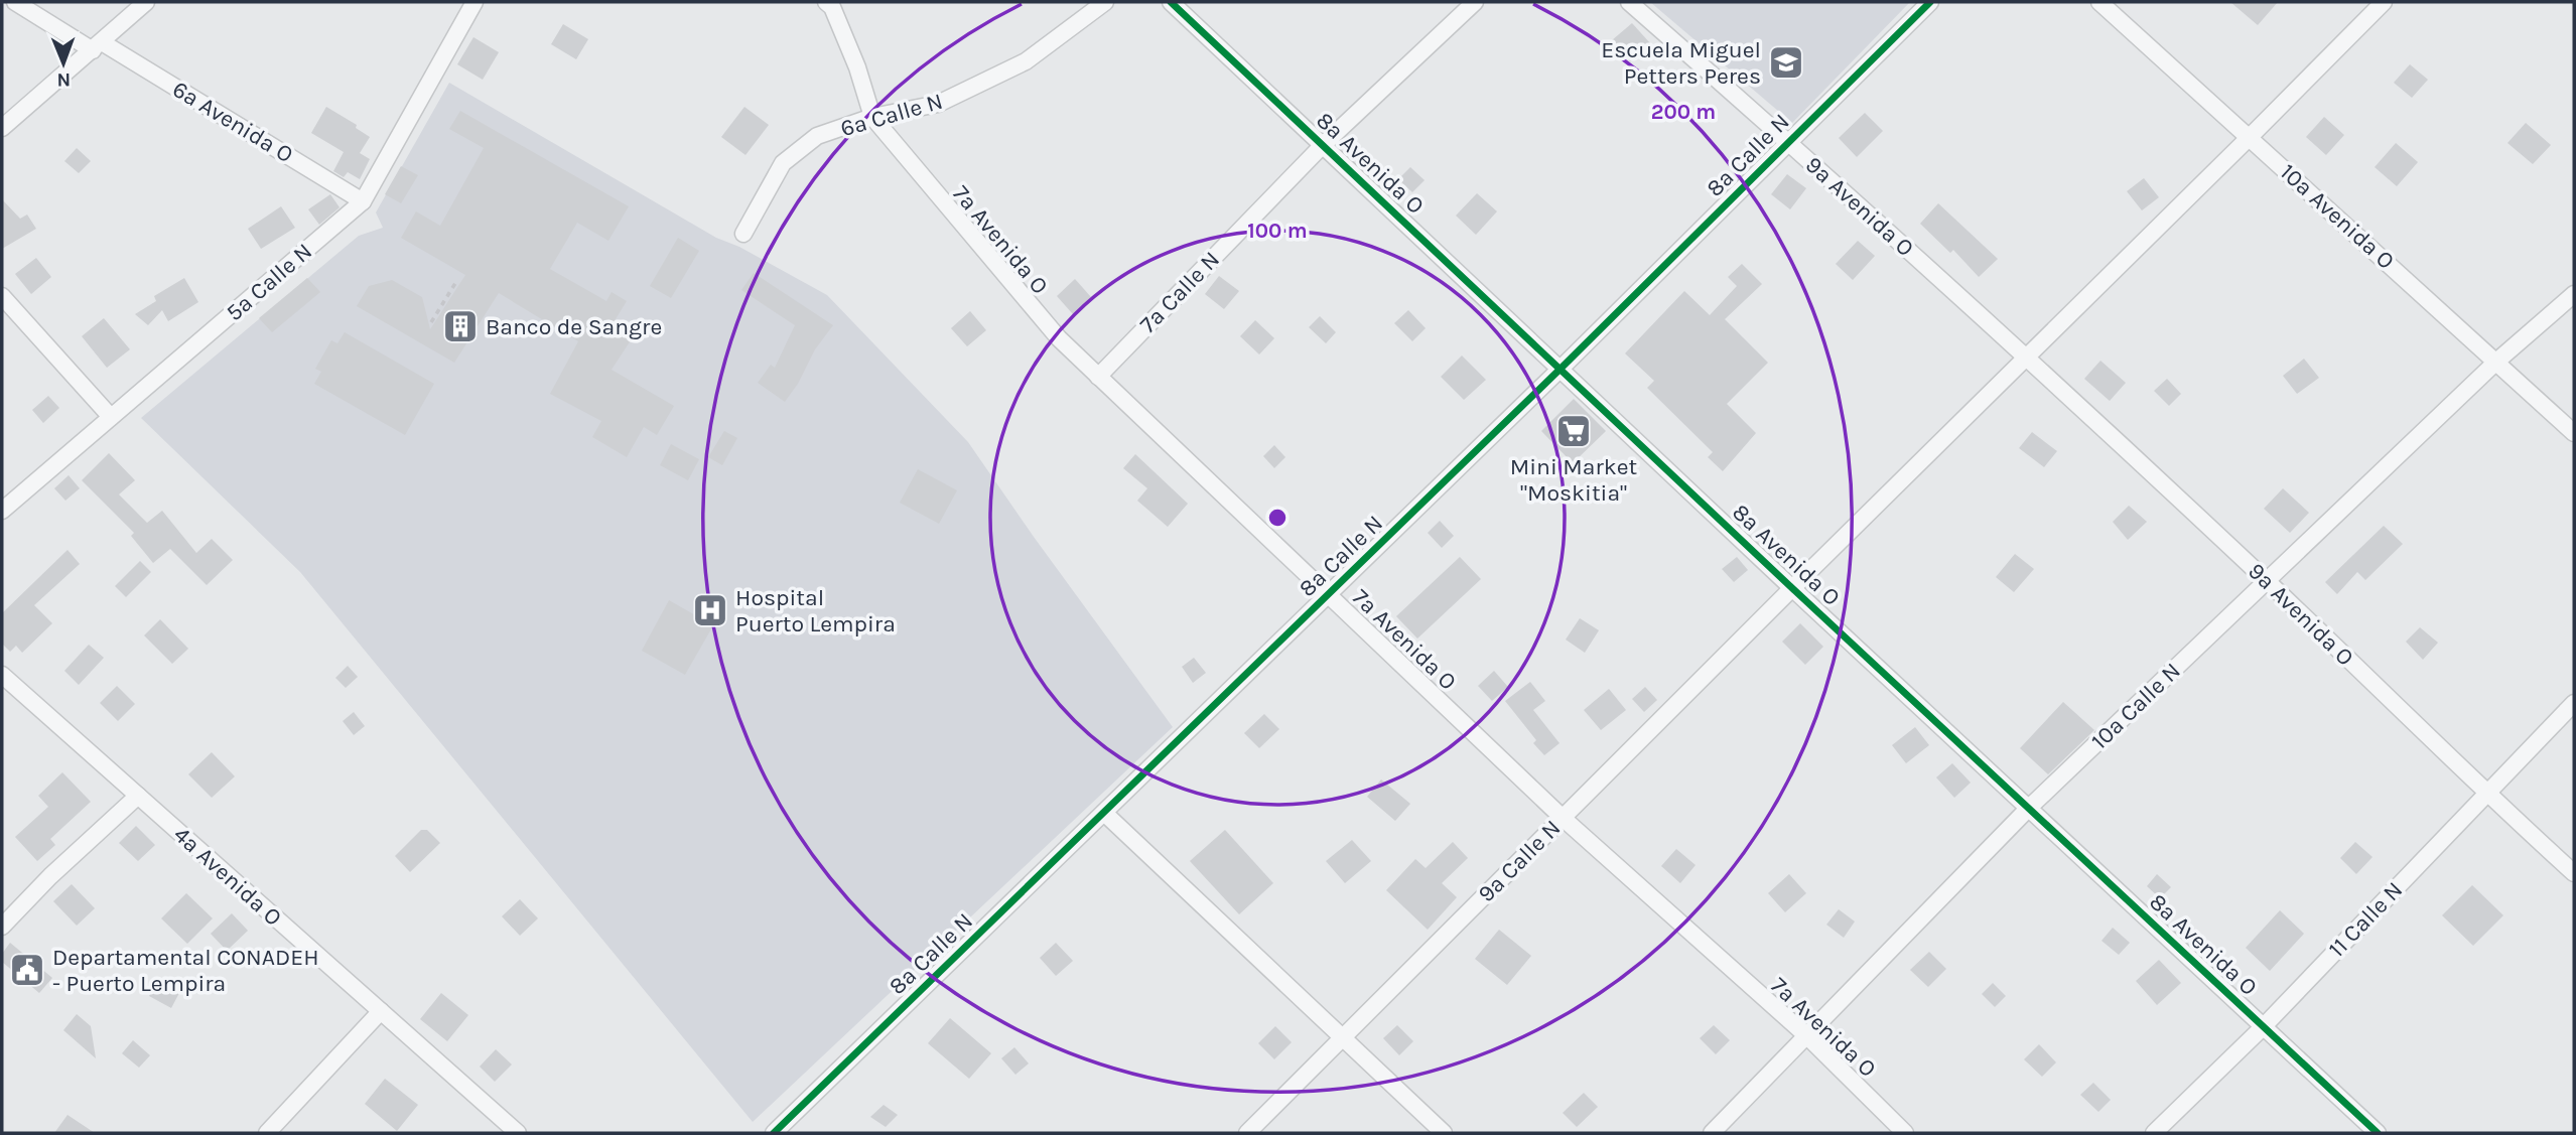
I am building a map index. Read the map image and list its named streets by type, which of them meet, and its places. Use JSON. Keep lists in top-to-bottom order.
{
  "streets": {
    "street": [
      "6a Calle N",
      "6a Avenida O",
      "8a Calle N",
      "8a Avenida O",
      "9a Avenida O",
      "10a Avenida O",
      "7a Avenida O",
      "5a Calle N",
      "7a Calle N",
      "10a Calle N",
      "9a Calle N",
      "4a Avenida O",
      "11 Calle N"
    ]
  },
  "crossings": [
    ["6a Calle N", "7a Avenida O"],
    ["6a Avenida O", "5a Calle N"],
    ["8a Calle N", "8a Avenida O"],
    ["8a Calle N", "9a Avenida O"],
    ["8a Calle N", "7a Avenida O"],
    ["8a Avenida O", "7a Calle N"],
    ["8a Avenida O", "10a Calle N"],
    ["8a Avenida O", "9a Calle N"],
    ["8a Avenida O", "11 Calle N"],
    ["9a Avenida O", "10a Calle N"],
    ["9a Avenida O", "11 Calle N"],
    ["10a Avenida O", "10a Calle N"],
    ["7a Avenida O", "7a Calle N"],
    ["7a Avenida O", "10a Calle N"],
    ["7a Avenida O", "9a Calle N"]
  ],
  "places": {
    "school or university": ["Escuela Miguel Petters Peres"],
    "building": ["Banco de Sangre"],
    "supermarket": ["Mini Market \"Moskitia\""],
    "hospital": ["Hospital Puerto Lempira"],
    "public building": ["Departamental CONADEH - Puerto Lempira"]
  },
  "north": "bottom",
  "rings": ["200 m", "100 m"]
}
